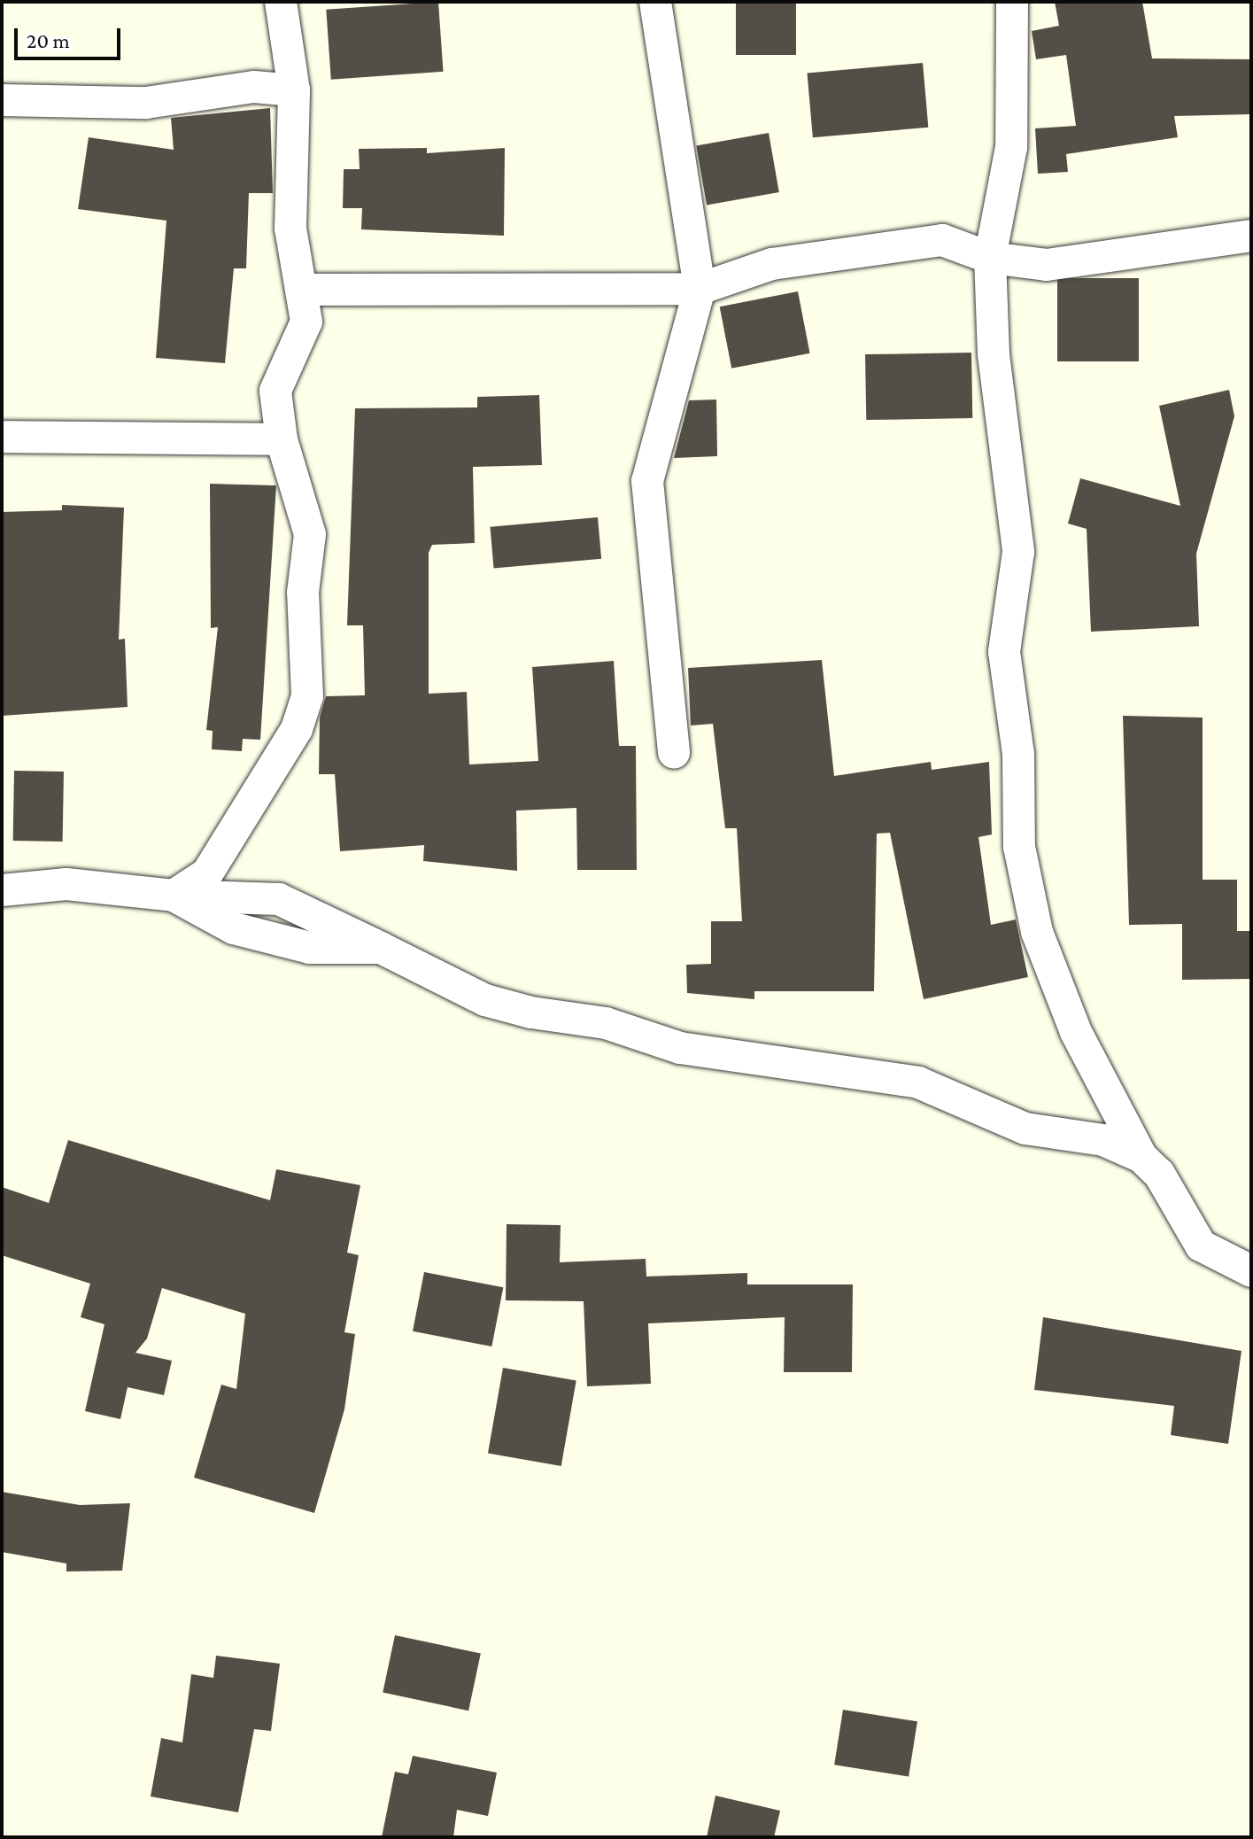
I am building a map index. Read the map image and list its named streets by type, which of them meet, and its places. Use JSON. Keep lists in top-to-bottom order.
{
  "scale_bar": "20 m"
}
